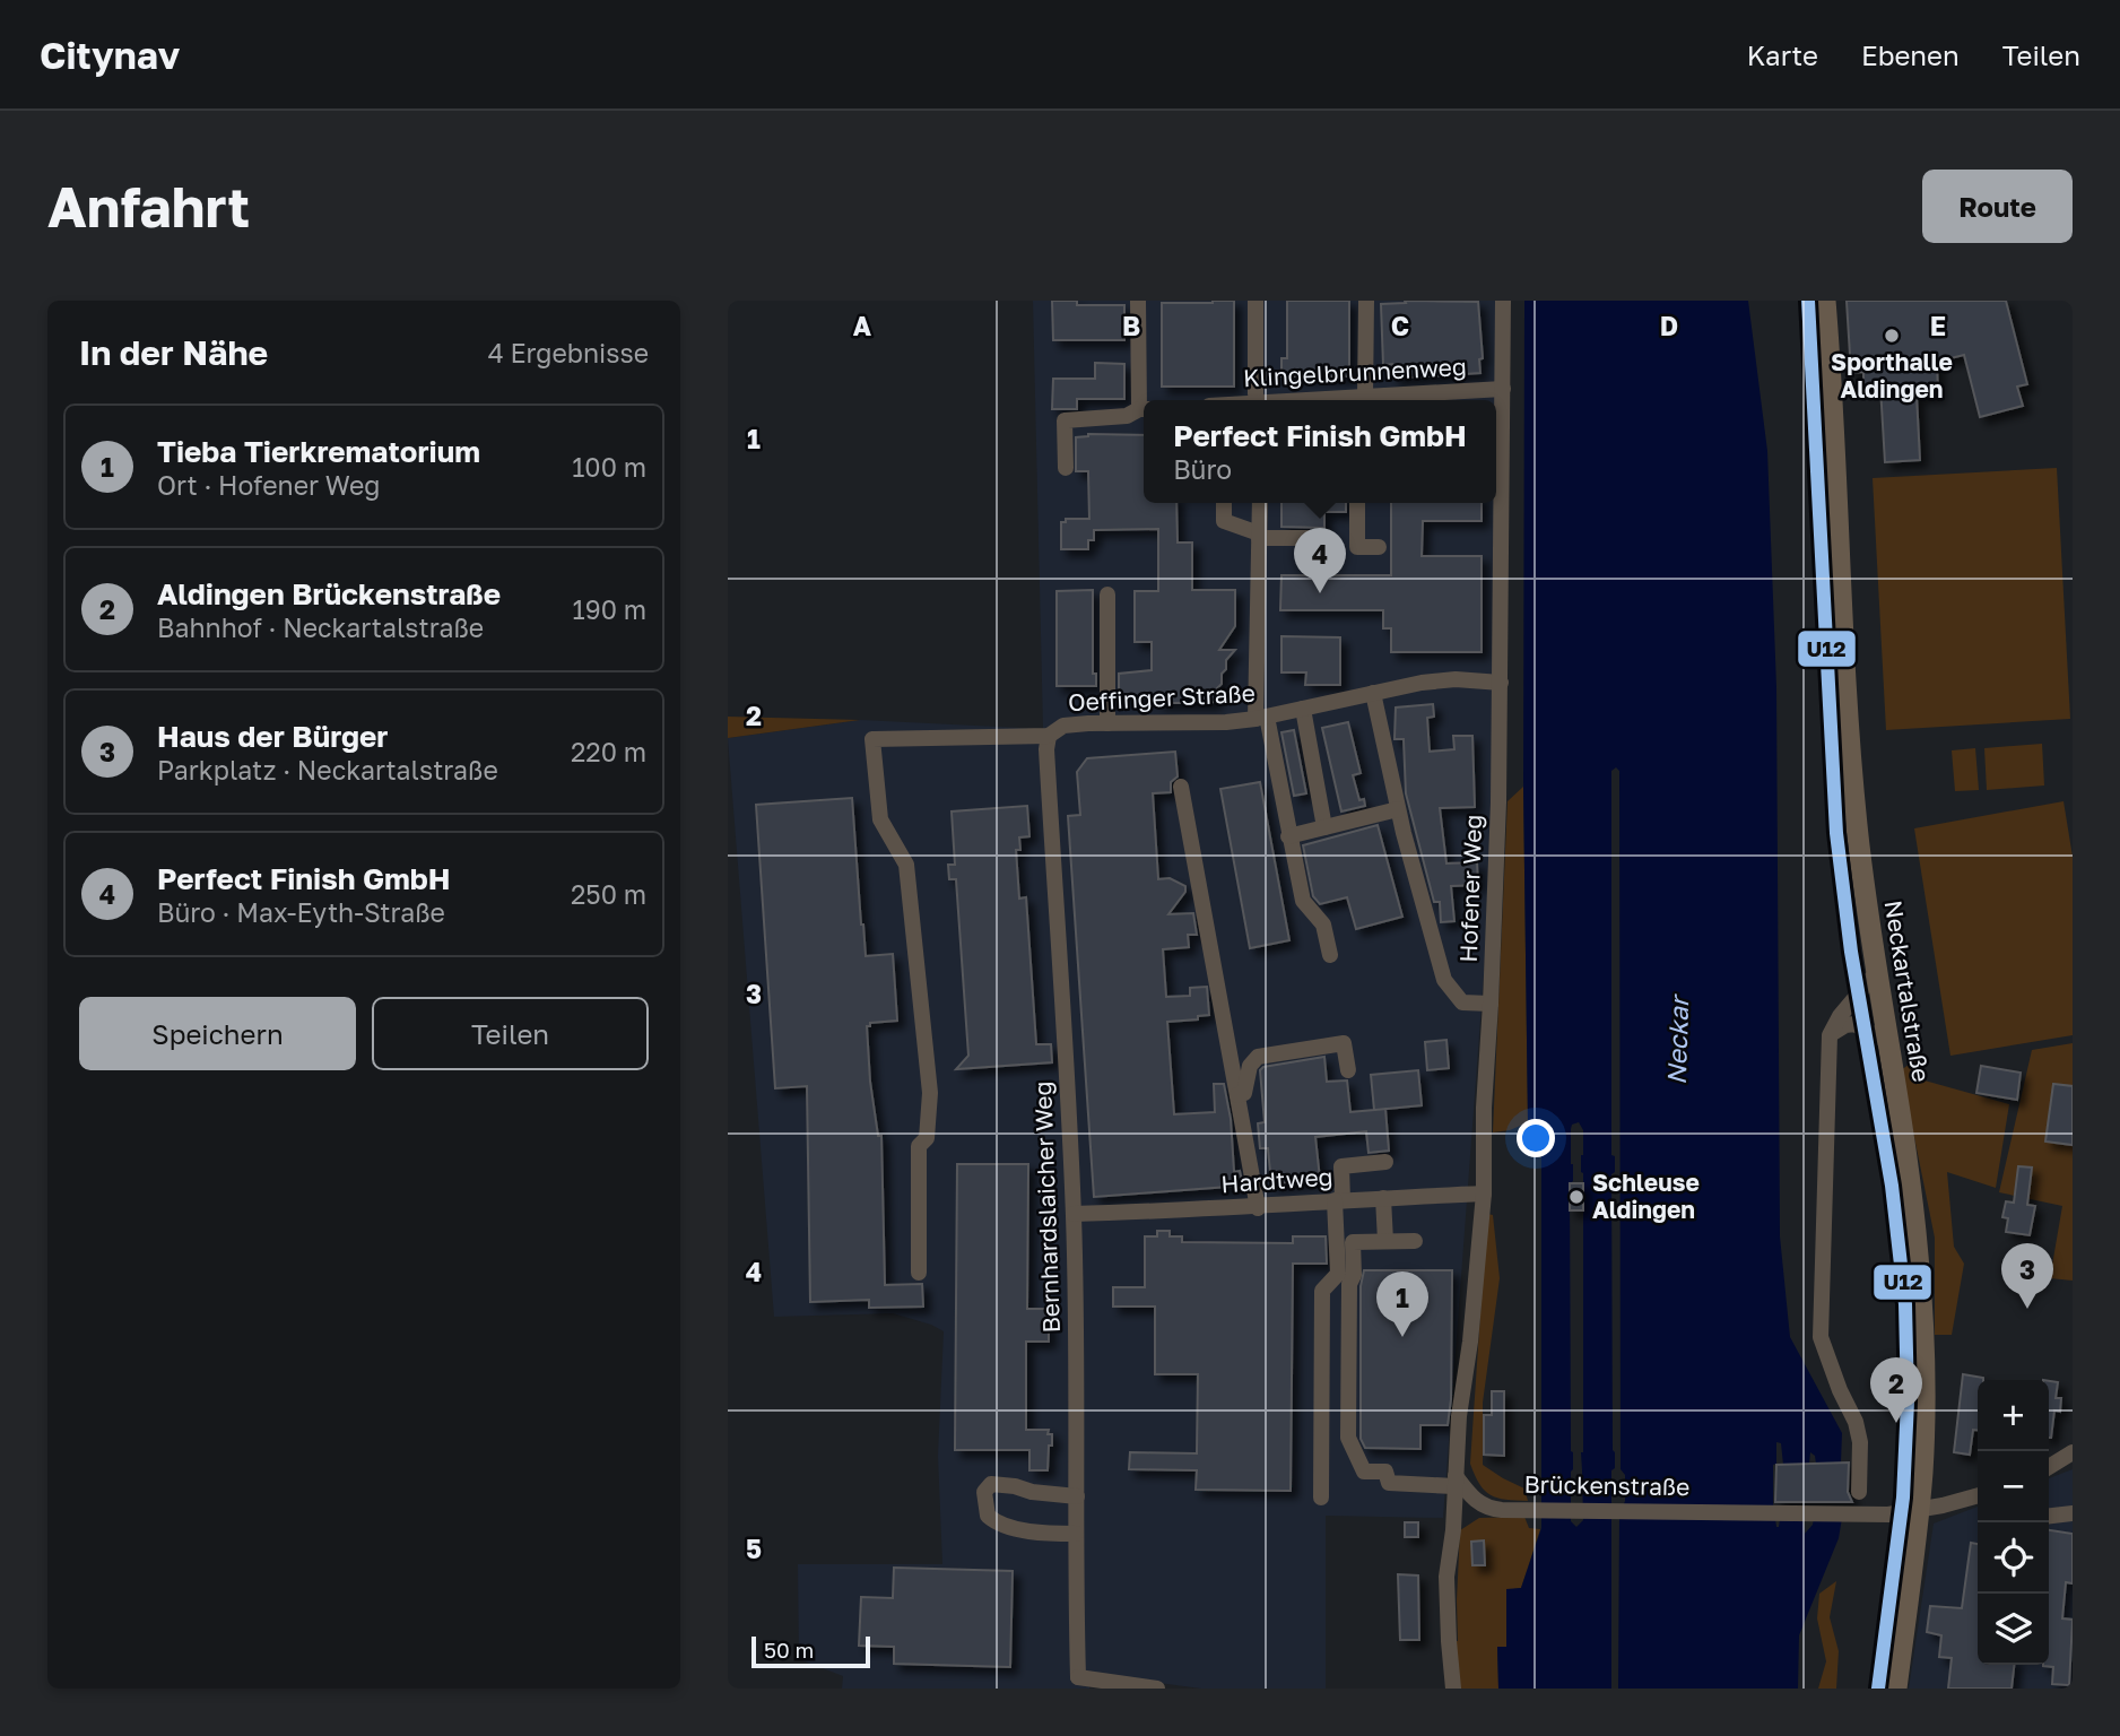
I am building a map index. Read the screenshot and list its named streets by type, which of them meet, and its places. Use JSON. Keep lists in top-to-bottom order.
{
  "streets": {
    "main road": ["Neckartalstraße"],
    "street": [
      "Klingelbrunnenweg",
      "Oeffinger Straße",
      "Hofener Weg",
      "Hardtweg",
      "Bernhardslaicher Weg",
      "Brückenstraße"
    ]
  },
  "crossings": [
    ["Klingelbrunnenweg", "Hofener Weg"],
    ["Oeffinger Straße", "Hofener Weg"],
    ["Oeffinger Straße", "Bernhardslaicher Weg"],
    ["Hofener Weg", "Hardtweg"],
    ["Hofener Weg", "Brückenstraße"],
    ["Hardtweg", "Bernhardslaicher Weg"]
  ],
  "water": ["Neckar"],
  "places": ["Sporthalle Aldingen", "Schleuse Aldingen"],
  "lines": ["transit line U12"],
  "scale_bar": "50 m",
  "page": {
    "header": "Citynav",
    "nav": ["Karte", "Ebenen", "Teilen"],
    "buttons": [
      "Route",
      ["Speichern", "Teilen"]
    ],
    "title": "Anfahrt",
    "heading": ["In der Nähe", "4 Ergebnisse"],
    "popup": ["Perfect Finish GmbH", "Büro"],
    "list": [
      {
        "mark": "1",
        "name": "Tieba Tierkrematorium",
        "note": "Ort · Hofener Weg",
        "value": "100 m"
      },
      {
        "mark": "2",
        "name": "Aldingen Brückenstraße",
        "note": "Bahnhof · Neckartalstraße",
        "value": "190 m"
      },
      {
        "mark": "3",
        "name": "Haus der Bürger",
        "note": "Parkplatz · Neckartalstraße",
        "value": "220 m"
      },
      {
        "mark": "4",
        "name": "Perfect Finish GmbH",
        "note": "Büro · Max-Eyth-Straße",
        "value": "250 m"
      }
    ],
    "pins": [
      "4",
      "3",
      "1",
      "2"
    ],
    "map_buttons": ["+", "−"],
    "scale": "50 m"
  },
  "grid": {
    "columns": [
      "A",
      "B",
      "C",
      "D",
      "E"
    ],
    "rows": [
      "1",
      "2",
      "3",
      "4",
      "5"
    ]
  }
}
